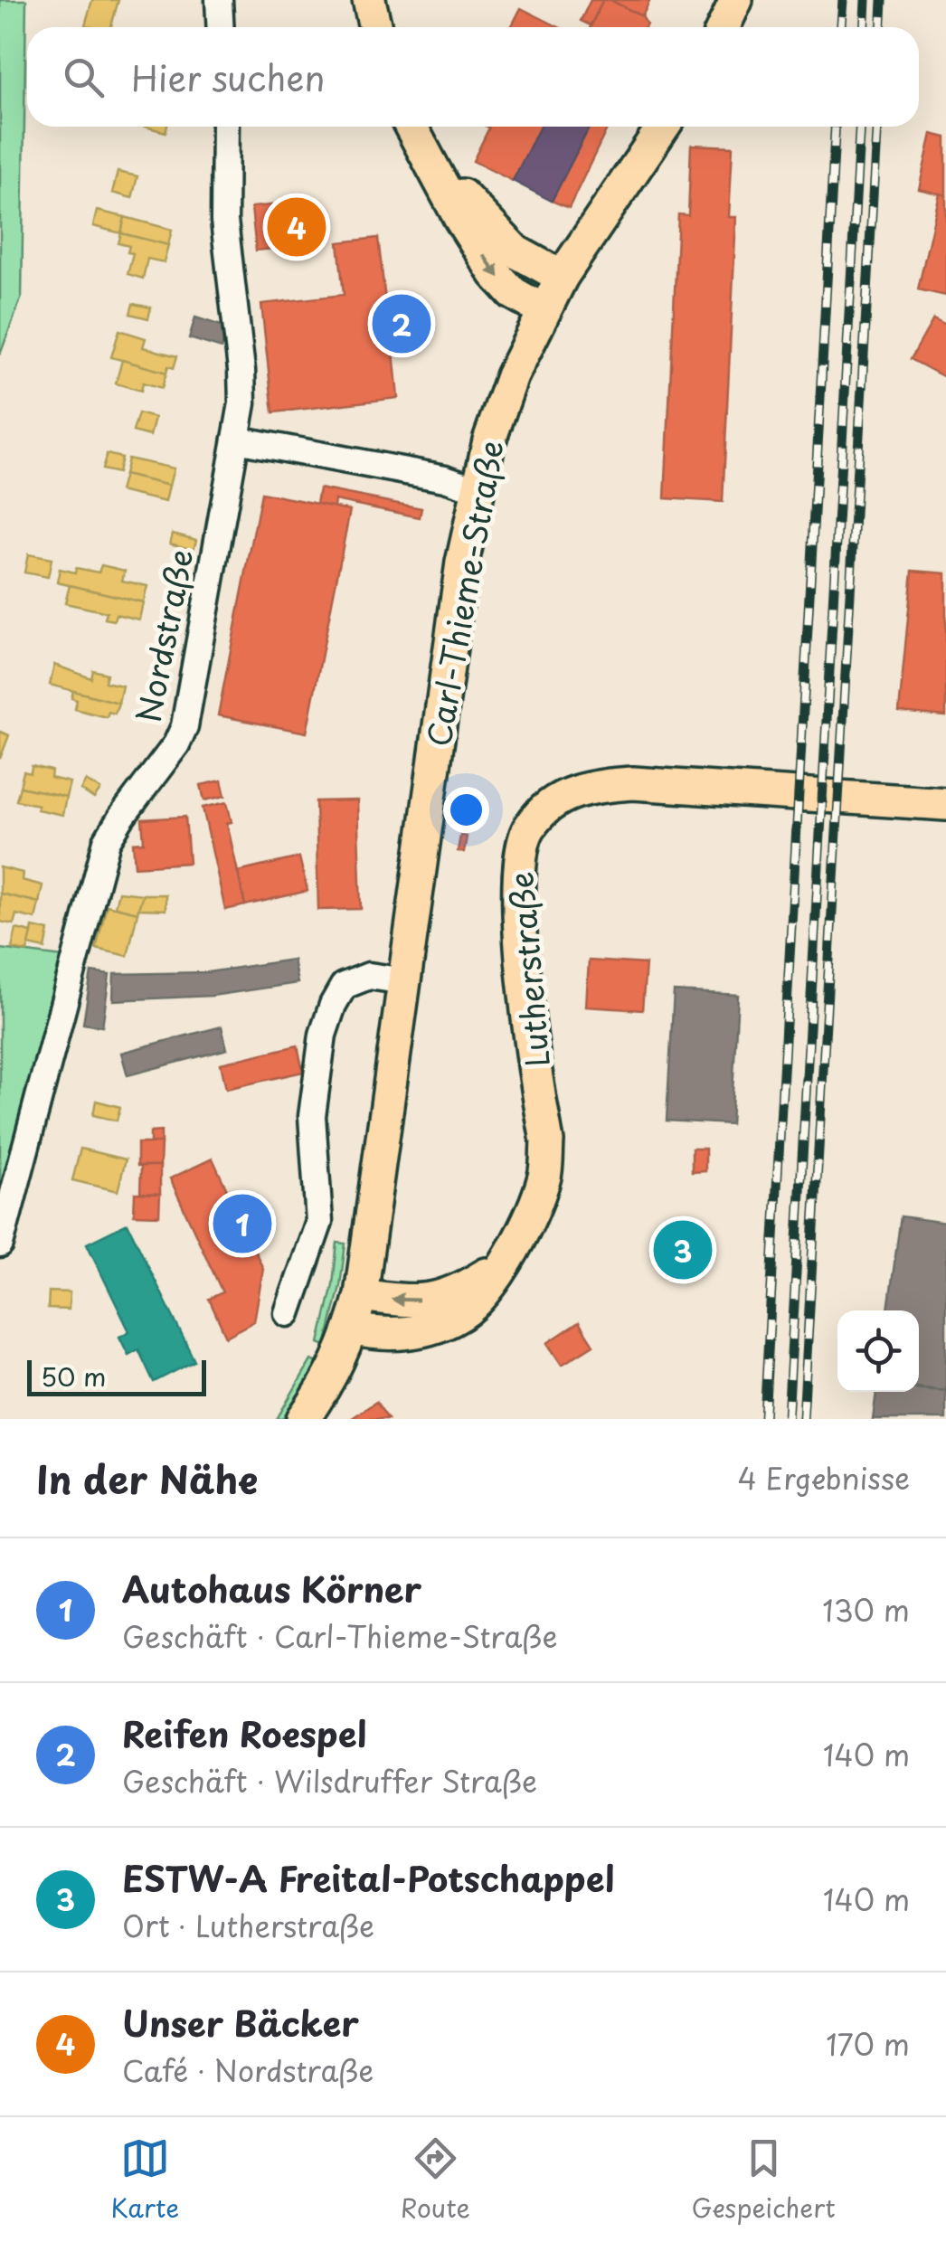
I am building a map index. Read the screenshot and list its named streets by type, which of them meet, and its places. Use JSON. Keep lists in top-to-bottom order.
{
  "streets": {
    "main road": ["Carl-Thieme-Straße", "Lutherstraße"],
    "street": ["Nordstraße"]
  },
  "crossings": [
    ["Carl-Thieme-Straße", "Lutherstraße"]
  ],
  "scale_bar": "50 m",
  "page": {
    "search": "Hier suchen",
    "pins": [
      "4",
      "2",
      "1",
      "3"
    ],
    "scale": "50 m",
    "heading": ["In der Nähe", "4 Ergebnisse"],
    "list": [
      {
        "mark": "1",
        "name": "Autohaus Körner",
        "note": "Geschäft · Carl-Thieme-Straße",
        "value": "130 m"
      },
      {
        "mark": "2",
        "name": "Reifen Roespel",
        "note": "Geschäft · Wilsdruffer Straße",
        "value": "140 m"
      },
      {
        "mark": "3",
        "name": "ESTW-A Freital-Potschappel",
        "note": "Ort · Lutherstraße",
        "value": "140 m"
      },
      {
        "mark": "4",
        "name": "Unser Bäcker",
        "note": "Café · Nordstraße",
        "value": "170 m"
      }
    ],
    "nav": ["Karte", "Route", "Gespeichert"]
  }
}
